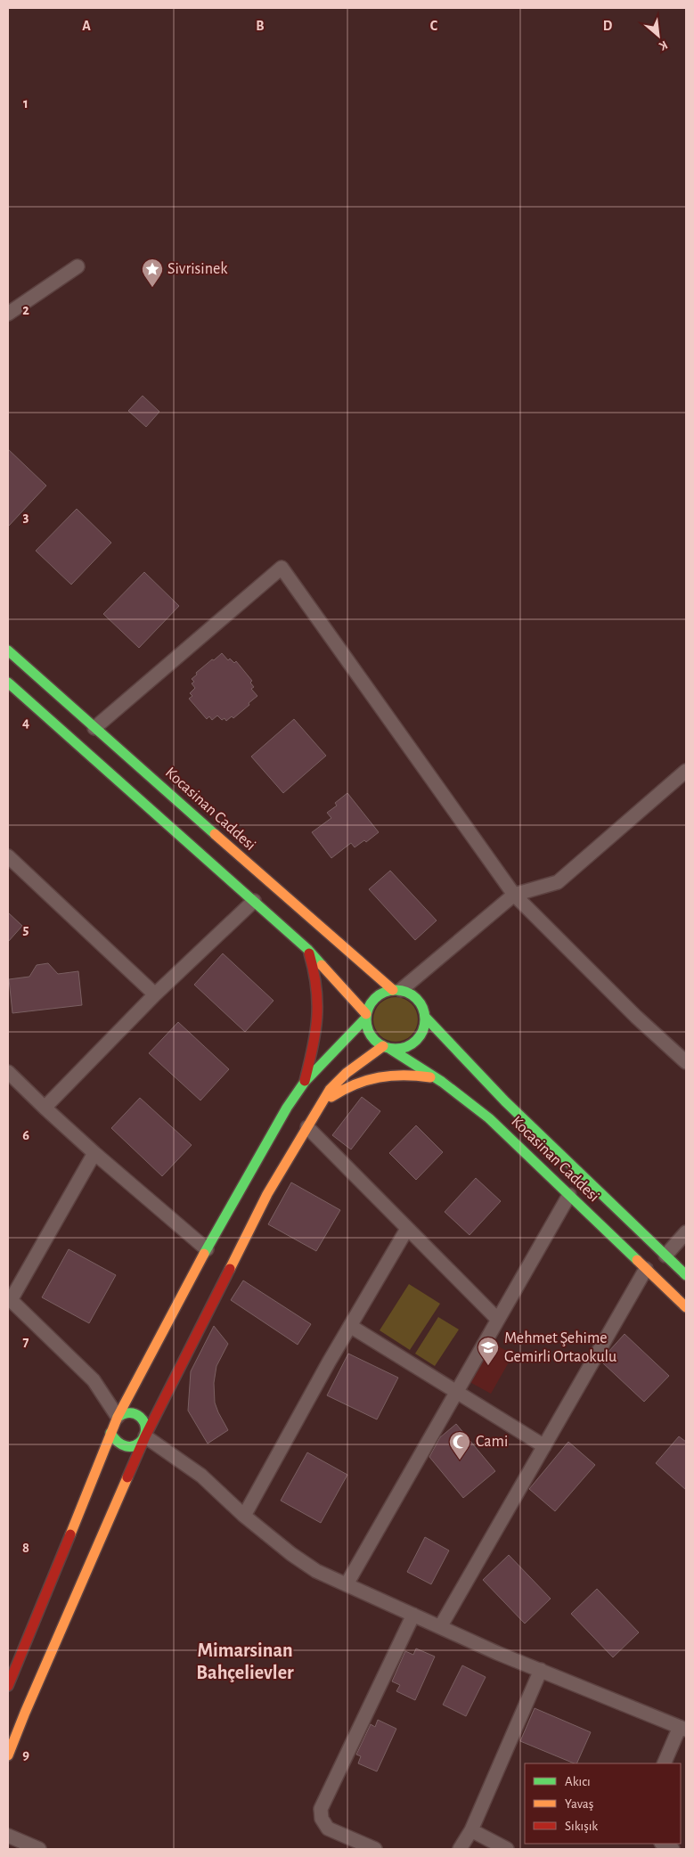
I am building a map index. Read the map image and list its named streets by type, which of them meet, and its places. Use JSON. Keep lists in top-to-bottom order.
{
  "streets": {
    "main road": ["Kocasinan Caddesi"]
  },
  "districts": ["Mimarsinan Bahçelievler"],
  "places": {
    "place": ["Sivrisinek"],
    "school or university": ["Mehmet Şehime Gemirli Ortaokulu"],
    "mosque": ["Cami"]
  },
  "legend": ["Akıcı", "Yavaş", "Sıkışık"],
  "north": "bottom right",
  "grid": {
    "columns": [
      "A",
      "B",
      "C",
      "D"
    ],
    "rows": [
      "1",
      "2",
      "3",
      "4",
      "5",
      "6",
      "7",
      "8",
      "9"
    ]
  }
}
